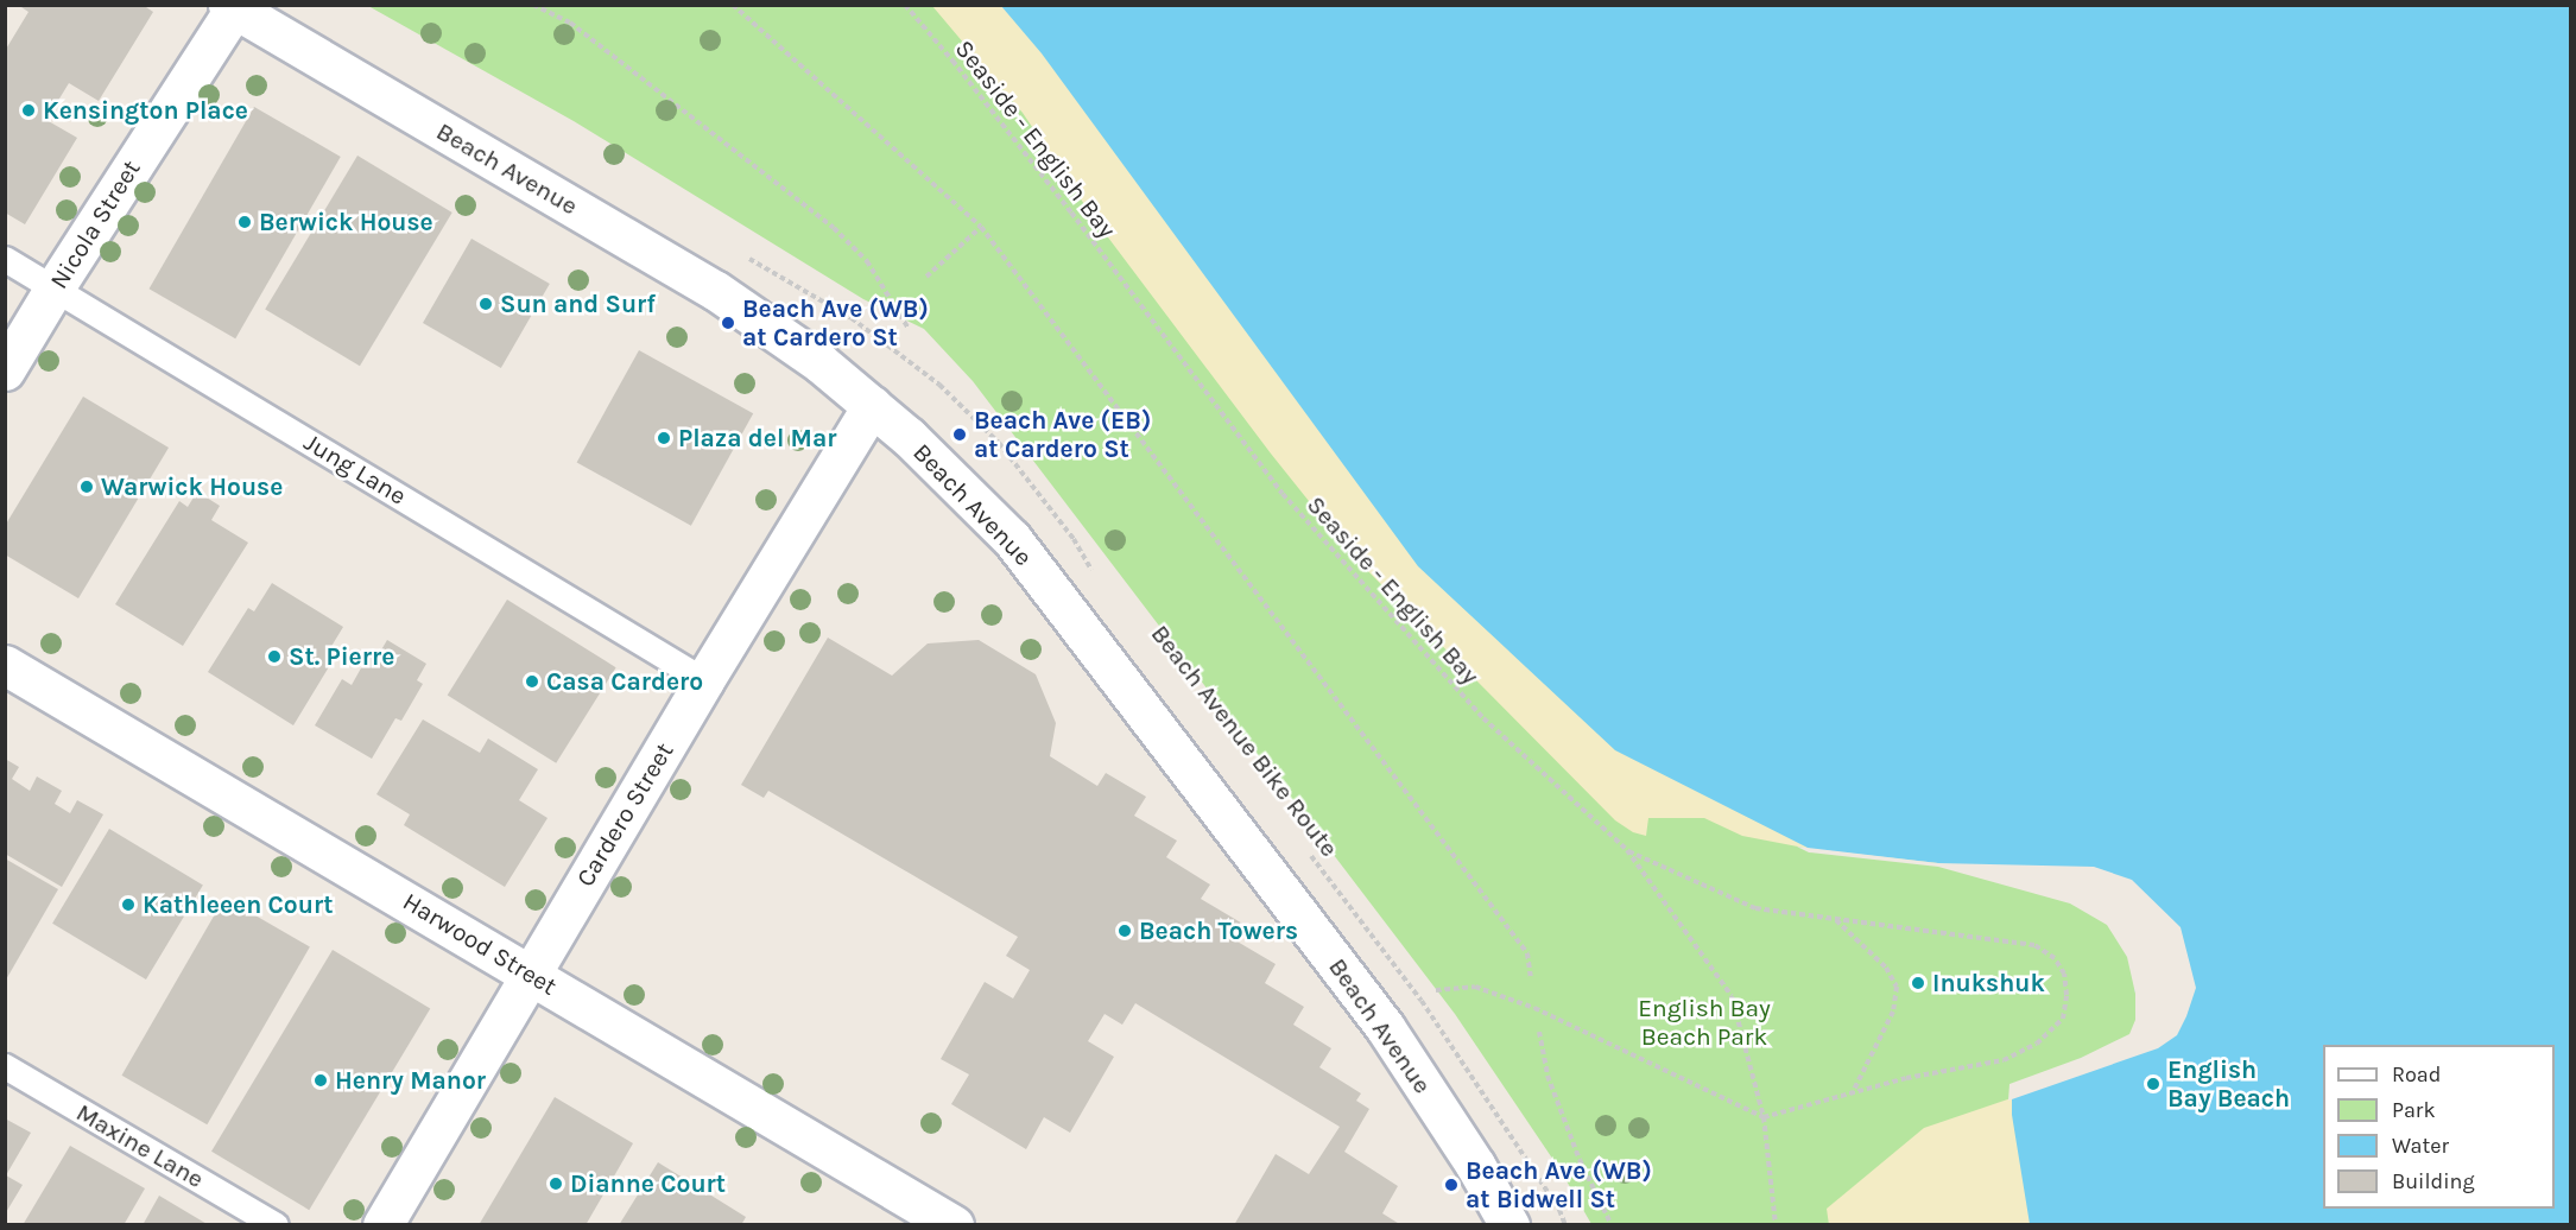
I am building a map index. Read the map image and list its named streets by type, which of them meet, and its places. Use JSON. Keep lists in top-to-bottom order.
{
  "streets": {
    "street": [
      "Beach Avenue",
      "Nicola Street",
      "Cardero Street",
      "Harwood Street"
    ],
    "lane": ["Jung Lane", "Maxine Lane"],
    "path": ["Seaside - English Bay", "Beach Avenue Bike Route"]
  },
  "crossings": [
    ["Beach Avenue", "Nicola Street"],
    ["Beach Avenue", "Cardero Street"],
    ["Nicola Street", "Jung Lane"],
    ["Jung Lane", "Cardero Street"],
    ["Cardero Street", "Harwood Street"]
  ],
  "parks": ["English Bay Beach Park"],
  "places": [
    "Kensington Place",
    "Berwick House",
    "Sun and Surf",
    "Beach Ave (WB) at Cardero St",
    "Beach Ave (EB) at Cardero St",
    "Plaza del Mar",
    "Warwick House",
    "St. Pierre",
    "Casa Cardero",
    "Kathleeen Court",
    "Beach Towers",
    "Inukshuk",
    "Henry Manor",
    "English Bay Beach",
    "Dianne Court",
    "Beach Ave (WB) at Bidwell St"
  ],
  "legend": [
    "Road",
    "Park",
    "Water",
    "Building"
  ]
}
